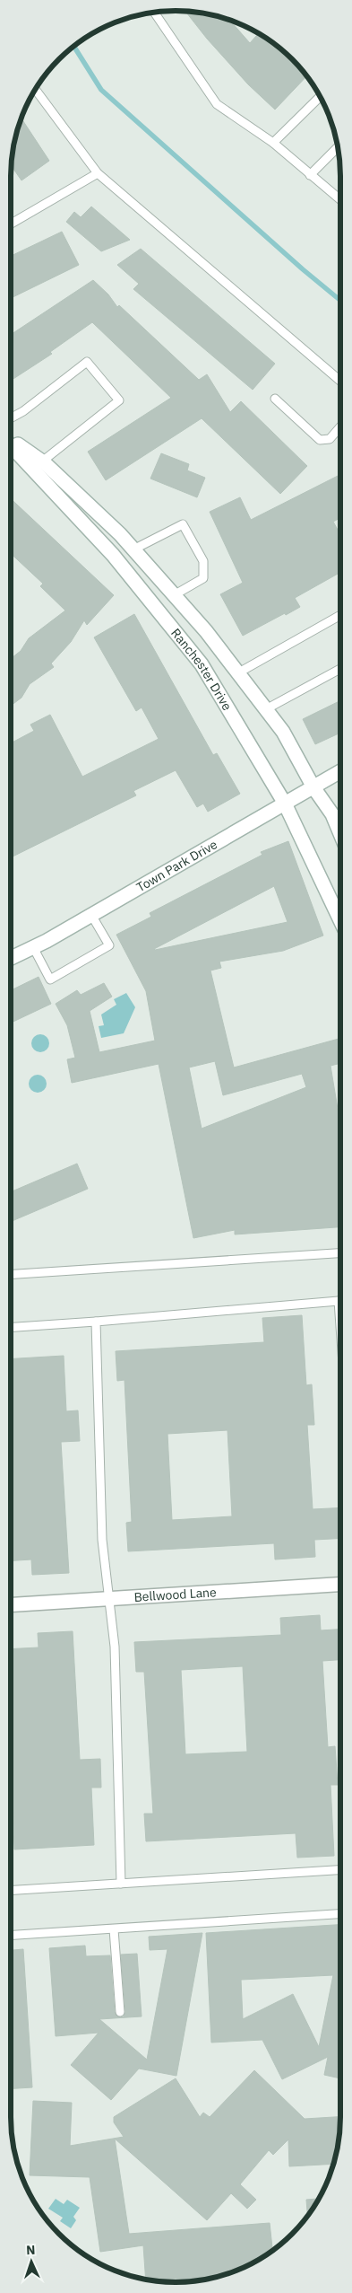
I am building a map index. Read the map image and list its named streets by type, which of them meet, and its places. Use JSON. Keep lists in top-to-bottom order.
{
  "streets": {
    "street": ["Ranchester Drive", "Town Park Drive", "Bellwood Lane"]
  },
  "crossings": [
    ["Ranchester Drive", "Town Park Drive"]
  ],
  "north": "top"
}
